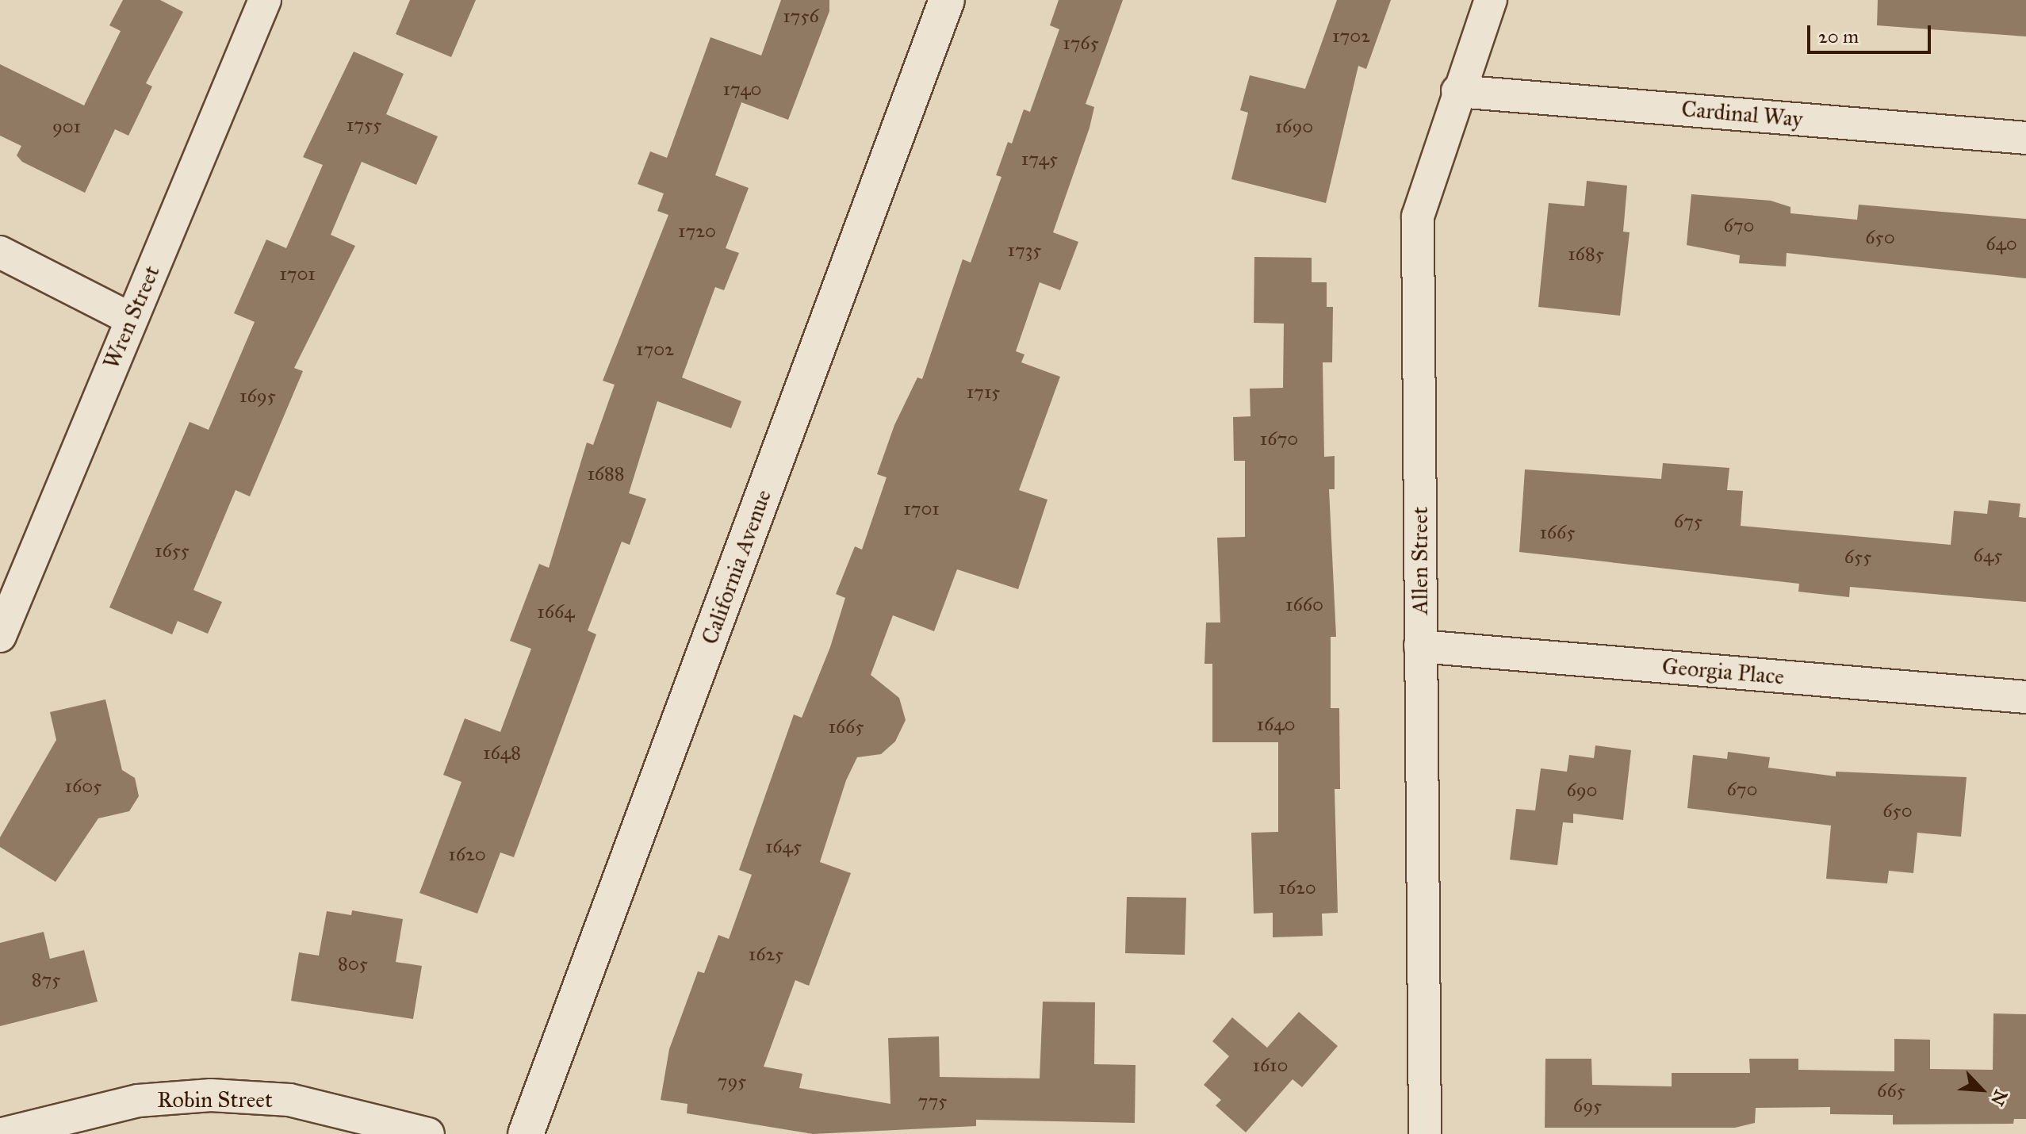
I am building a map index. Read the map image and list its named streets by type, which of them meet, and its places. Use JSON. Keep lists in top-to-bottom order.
{
  "streets": {
    "street": [
      "Cardinal Way",
      "Wren Street",
      "Allen Street",
      "California Avenue",
      "Georgia Place",
      "Robin Street"
    ]
  },
  "crossings": [
    ["Cardinal Way", "Allen Street"],
    ["Allen Street", "Georgia Place"]
  ],
  "house_numbers": [
    "1756",
    "1702",
    "1765",
    "1740",
    "1755",
    "901",
    "1690",
    "1745",
    "670",
    "1720",
    "650",
    "640",
    "1735",
    "1685",
    "1701",
    "1702",
    "1715",
    "1695",
    "1670",
    "1688",
    "1701",
    "675",
    "1665",
    "1655",
    "645",
    "655",
    "1660",
    "1664",
    "1640",
    "1665",
    "1648",
    "1605",
    "670",
    "690",
    "650",
    "1645",
    "1620",
    "1620",
    "1625",
    "805",
    "875",
    "1610",
    "795",
    "665",
    "775",
    "695"
  ],
  "scale_bar": "20 m",
  "north": "bottom right"
}
